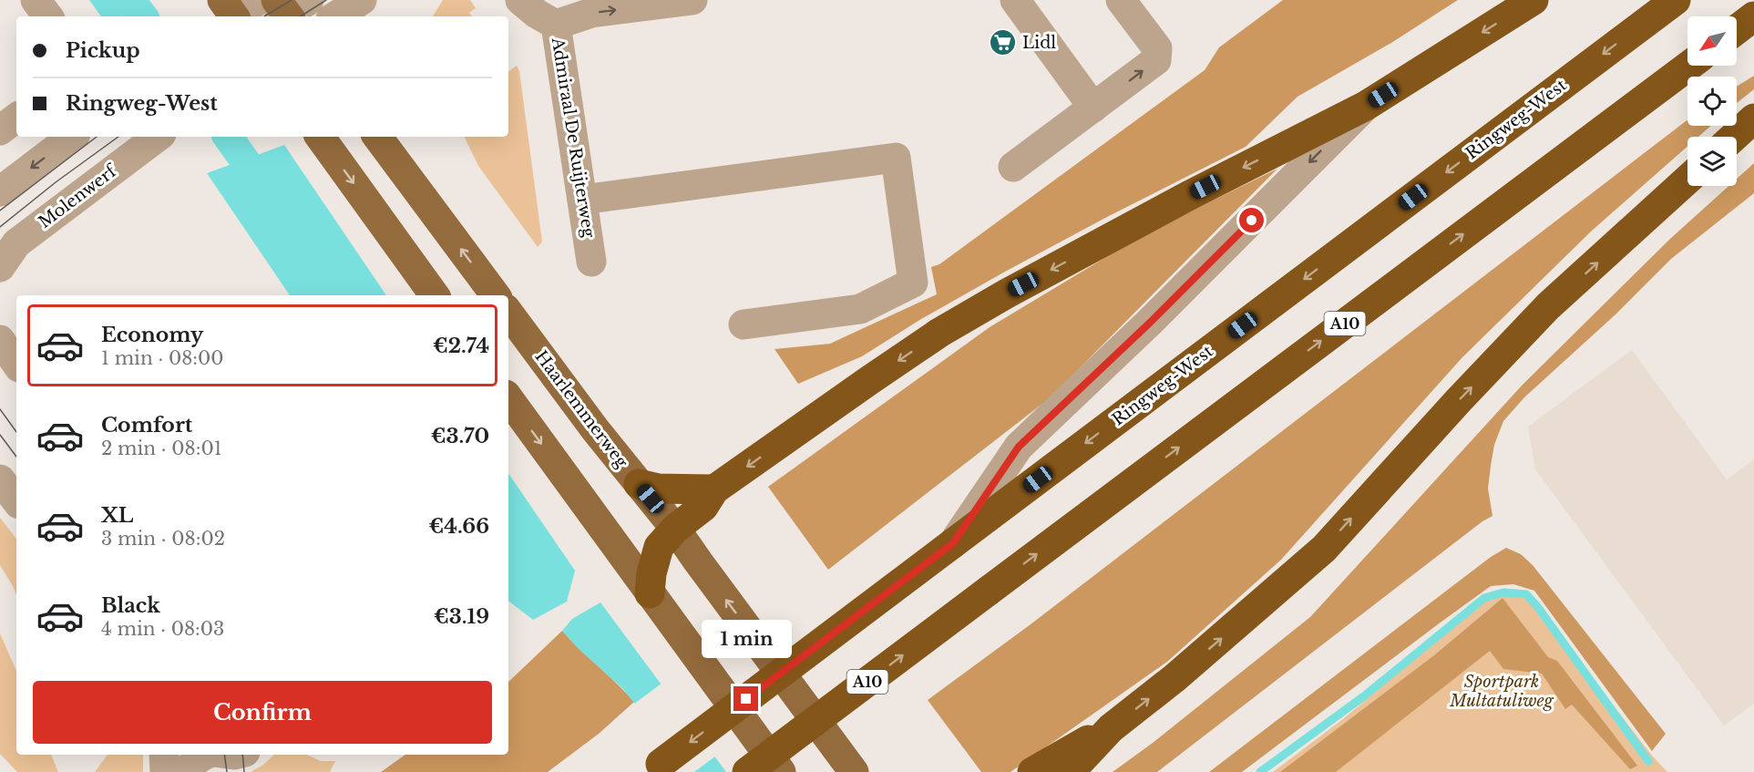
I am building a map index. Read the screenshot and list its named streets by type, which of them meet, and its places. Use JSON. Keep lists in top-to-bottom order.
{
  "streets": {
    "highway": ["Ringweg-West", "A10"],
    "main road": ["Haarlemmerweg"],
    "street": ["Admiraal De Ruijterweg", "Molenwerf"]
  },
  "parks": ["Sportpark Multatuliweg"],
  "places": {
    "supermarket": ["Lidl"]
  },
  "north": "bottom left",
  "page": {
    "banner": ["Pickup", "Ringweg-West"],
    "list": [
      {
        "name": "Economy",
        "note": "1 min · 08:00",
        "value": "€2.74"
      },
      {
        "name": "Comfort",
        "note": "2 min · 08:01",
        "value": "€3.70"
      },
      {
        "name": "XL",
        "note": "3 min · 08:02",
        "value": "€4.66"
      },
      {
        "name": "Black",
        "note": "4 min · 08:03",
        "value": "€3.19"
      }
    ],
    "bubble": "1 min",
    "buttons": "Confirm"
  }
}
